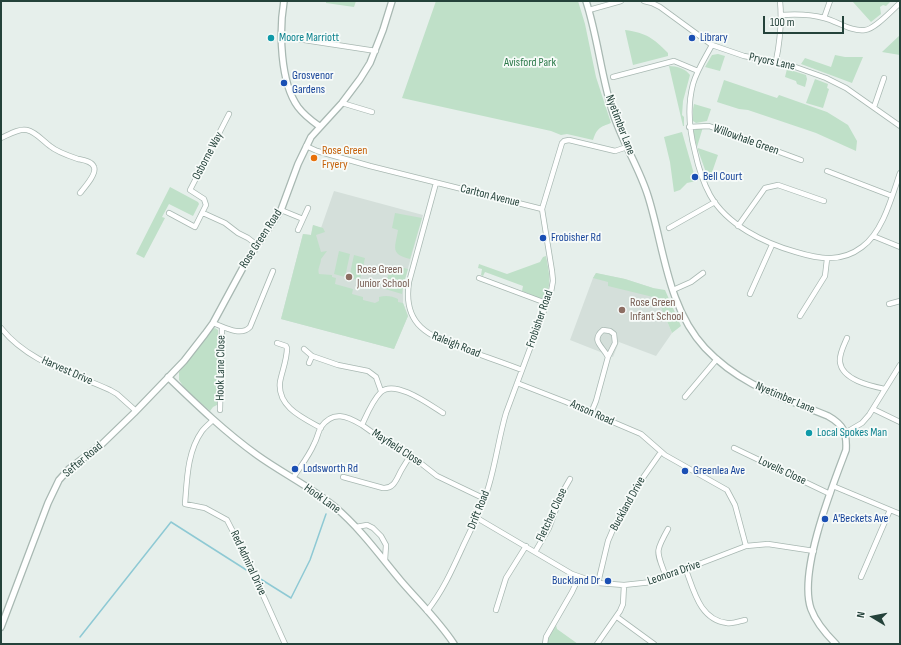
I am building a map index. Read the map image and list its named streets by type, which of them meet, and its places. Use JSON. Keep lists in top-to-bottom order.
{
  "streets": {
    "street": [
      "Pryors Lane",
      "Nyetimber Lane",
      "Willowhale Green",
      "Osborne Way",
      "Carlton Avenue",
      "Rose Green Road",
      "Frobisher Road",
      "Raleigh Road",
      "Hook Lane Close",
      "Harvest Drive",
      "Anson Road",
      "Mayfield Close",
      "Sefter Road",
      "Lovells Close",
      "Hook Lane",
      "Buckland Drive",
      "Drift Road",
      "Fletcher Close",
      "Red Admiral Drive",
      "Leonora Drive"
    ]
  },
  "crossings": [
    ["Carlton Avenue", "Rose Green Road"],
    ["Carlton Avenue", "Frobisher Road"],
    ["Carlton Avenue", "Raleigh Road"],
    ["Rose Green Road", "Sefter Road"],
    ["Frobisher Road", "Raleigh Road"],
    ["Frobisher Road", "Anson Road"],
    ["Frobisher Road", "Drift Road"],
    ["Harvest Drive", "Sefter Road"],
    ["Anson Road", "Buckland Drive"],
    ["Anson Road", "Leonora Drive"],
    ["Mayfield Close", "Drift Road"],
    ["Sefter Road", "Hook Lane"],
    ["Hook Lane", "Drift Road"],
    ["Hook Lane", "Red Admiral Drive"],
    ["Buckland Drive", "Leonora Drive"],
    ["Drift Road", "Leonora Drive"],
    ["Fletcher Close", "Leonora Drive"]
  ],
  "parks": ["Avisford Park"],
  "places": [
    "Moore Marriott",
    "Library",
    "Grosvenor Gardens",
    "Rose Green Fryery",
    "Bell Court",
    "Frobisher Rd",
    "Rose Green Junior School",
    "Rose Green Infant School",
    "Local Spokes Man",
    "Lodsworth Rd",
    "Greenlea Ave",
    "A'Beckets Ave",
    "Buckland Dr"
  ],
  "scale_bar": "100 m",
  "north": "left"
}
